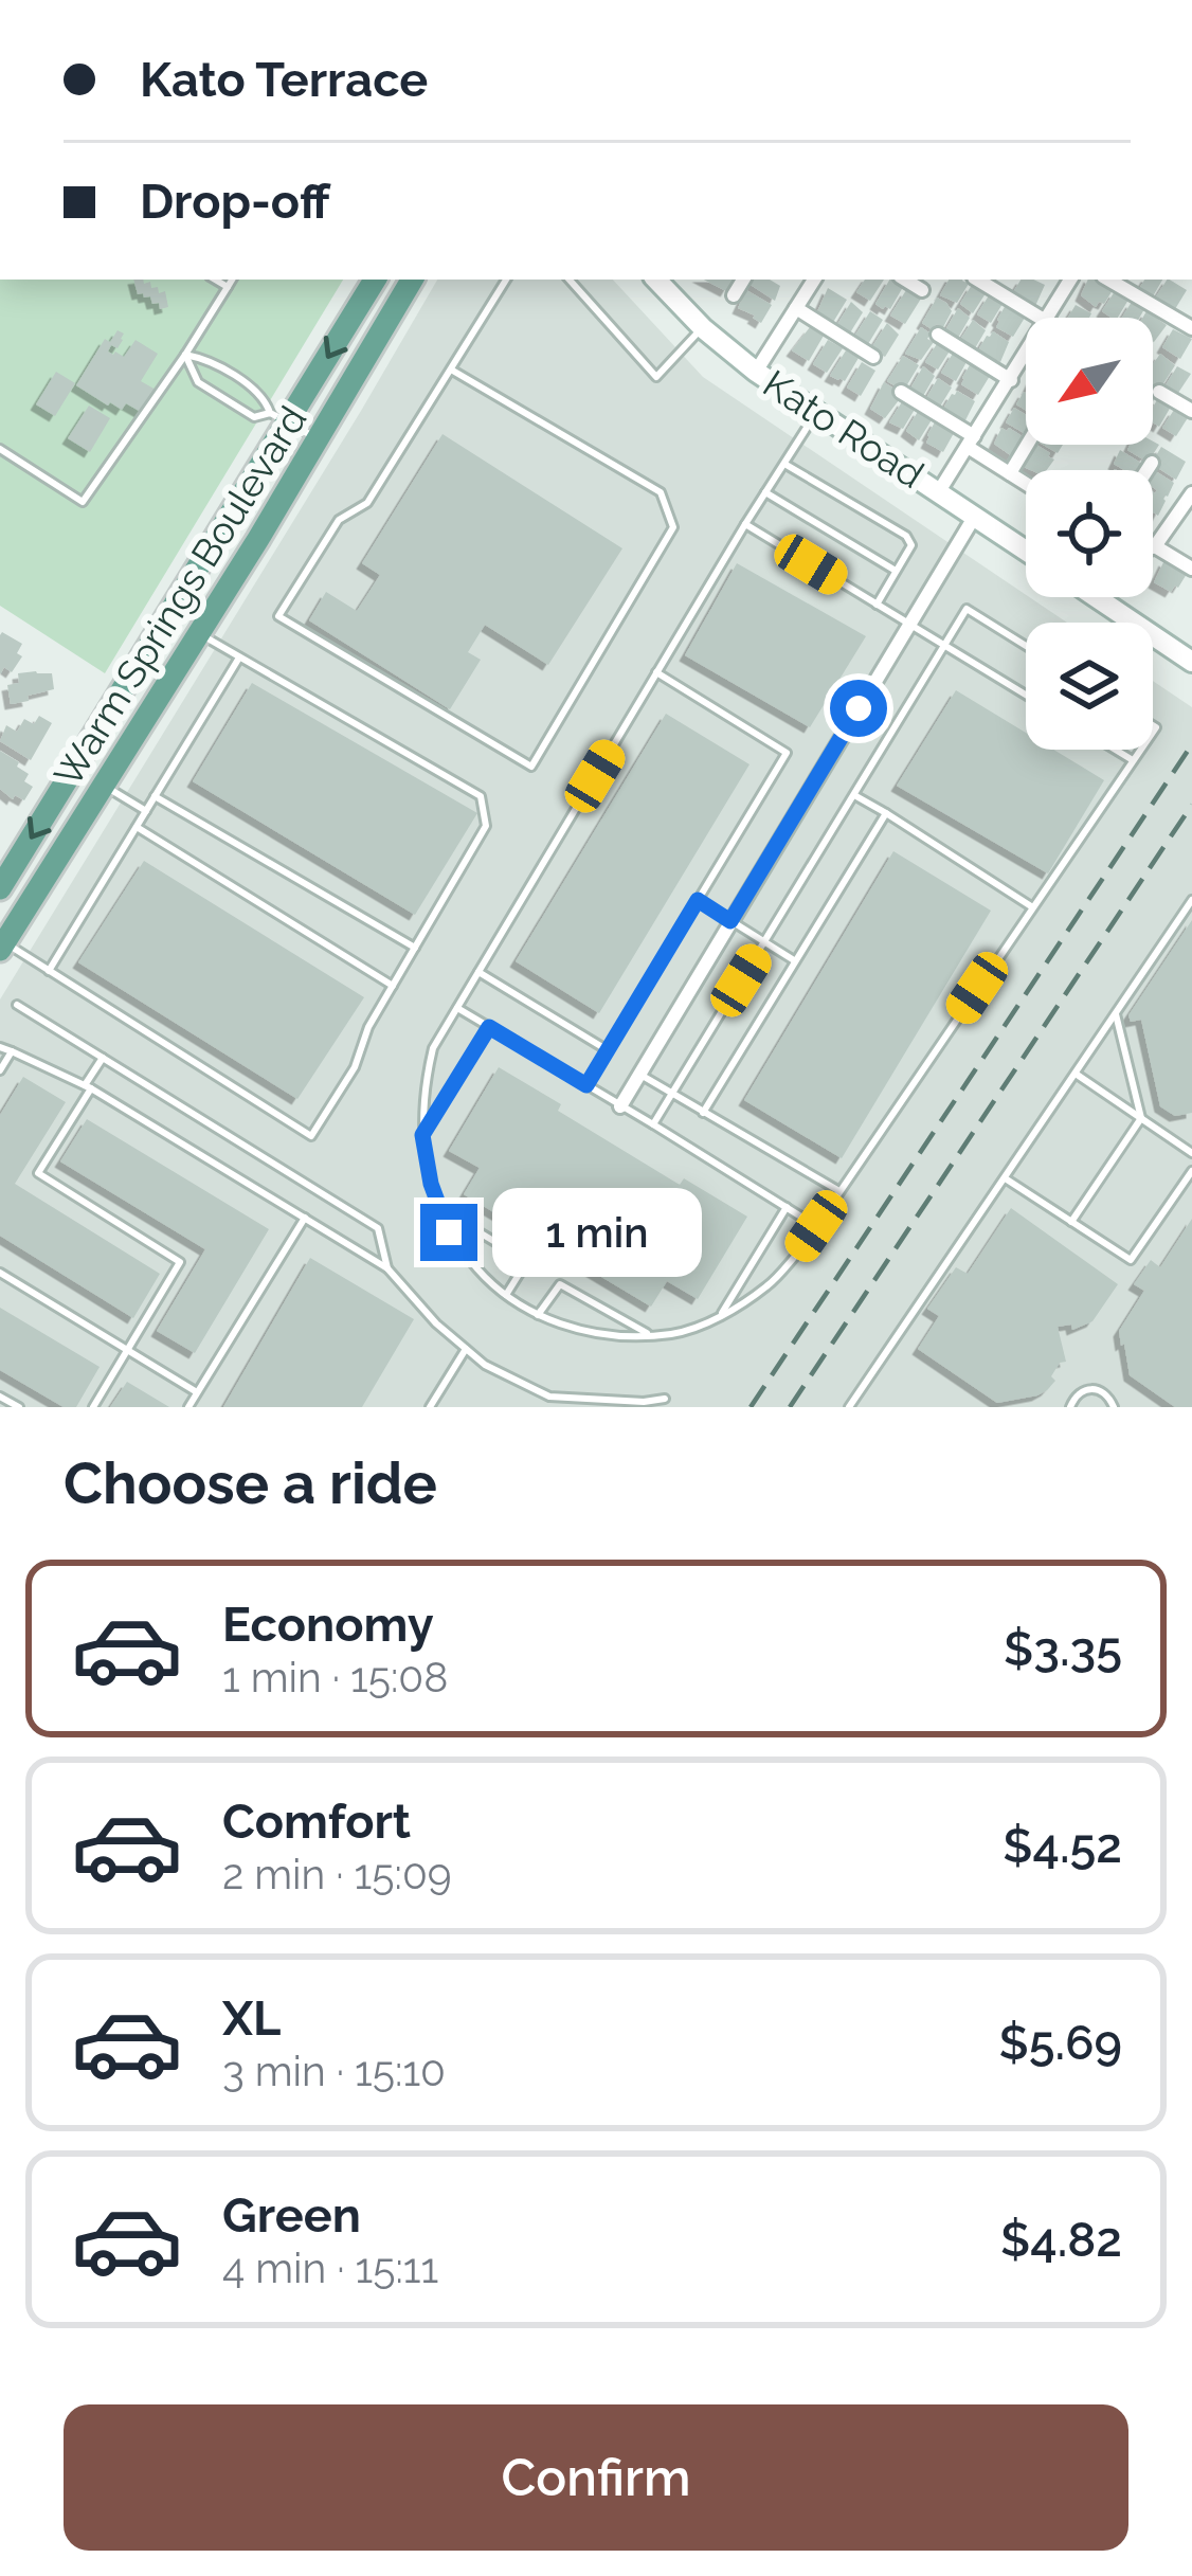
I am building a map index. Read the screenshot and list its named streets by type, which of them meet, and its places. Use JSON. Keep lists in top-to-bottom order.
{
  "streets": {
    "main road": ["Warm Springs Boulevard"],
    "street": ["Kato Road"]
  },
  "north": "bottom left",
  "page": {
    "banner": ["Kato Terrace", "Drop-off"],
    "bubble": "1 min",
    "heading": "Choose a ride",
    "list": [
      {
        "name": "Economy",
        "note": "1 min · 15:08",
        "value": "$3.35"
      },
      {
        "name": "Comfort",
        "note": "2 min · 15:09",
        "value": "$4.52"
      },
      {
        "name": "XL",
        "note": "3 min · 15:10",
        "value": "$5.69"
      },
      {
        "name": "Green",
        "note": "4 min · 15:11",
        "value": "$4.82"
      }
    ],
    "buttons": "Confirm"
  }
}
